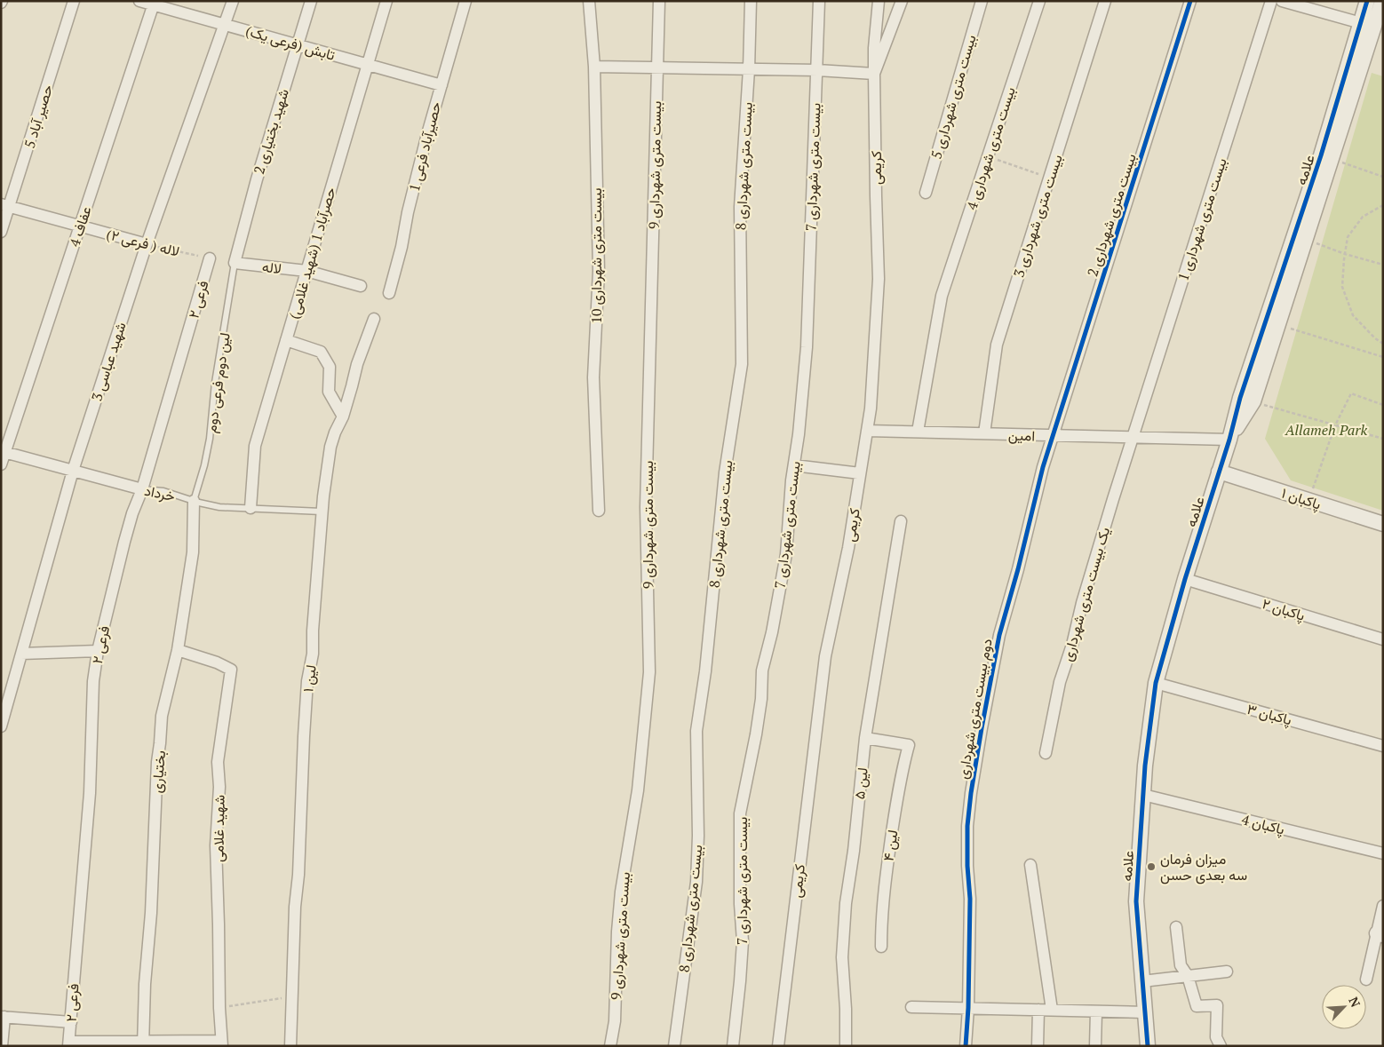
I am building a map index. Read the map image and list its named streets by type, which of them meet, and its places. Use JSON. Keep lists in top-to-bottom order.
{
  "streets": {
    "street": [
      "تابش (فرعی یک)",
      "بیست متری شهرداری 5",
      "حصیر آباد 5",
      "شهید بختیاری 2",
      "حصیرآباد فرعی 1",
      "بیست متری شهرداری 4",
      "بیست متری شهرداری 9",
      "بیست متری شهرداری 8",
      "بیست متری شهرداری 7",
      "کریمی",
      "علامه",
      "بیست متری شهرداری 2",
      "بیست متری شهرداری 3",
      "بیست متری شهرداری 1",
      "عفاف 4",
      "لاله ( فرعی ۲)",
      "حصرآباد 1 (شهید غلامی)",
      "بیست متری شهرداری 10",
      "لاله",
      "۲ فرعی",
      "شهید عباسی 3",
      "امین",
      "خرداد",
      "پاکبان ۱",
      "یک بیست متری شهرداری",
      "پاکبان ۲",
      "لین ۱",
      "دوم بیست متری شهرداری",
      "پاکبان ۳",
      "بختیاری",
      "لین ۵",
      "پاکبان 4",
      "شهید غلامی",
      "لین ۴"
    ],
    "lane": ["لین دوم فرعی دوم"]
  },
  "crossings": [
    ["تابش (فرعی یک)", "شهید بختیاری 2"],
    ["تابش (فرعی یک)", "حصیرآباد فرعی 1"],
    ["تابش (فرعی یک)", "عفاف 4"],
    ["تابش (فرعی یک)", "حصرآباد 1 (شهید غلامی)"],
    ["تابش (فرعی یک)", "شهید عباسی 3"],
    ["حصیر آباد 5", "لاله ( فرعی ۲)"],
    ["شهید بختیاری 2", "لاله"],
    ["شهید بختیاری 2", "لین دوم فرعی دوم"],
    ["بیست متری شهرداری 4", "امین"],
    ["کریمی", "امین"],
    ["علامه", "امین"],
    ["علامه", "پاکبان ۱"],
    ["علامه", "پاکبان ۲"],
    ["علامه", "پاکبان ۳"],
    ["علامه", "پاکبان 4"],
    ["بیست متری شهرداری 2", "امین"],
    ["بیست متری شهرداری 2", "دوم بیست متری شهرداری"],
    ["بیست متری شهرداری 3", "امین"],
    ["بیست متری شهرداری 1", "امین"],
    ["بیست متری شهرداری 1", "یک بیست متری شهرداری"],
    ["عفاف 4", "لاله ( فرعی ۲)"],
    ["عفاف 4", "خرداد"],
    ["لاله ( فرعی ۲)", "۲ فرعی"],
    ["لاله ( فرعی ۲)", "شهید عباسی 3"],
    ["حصرآباد 1 (شهید غلامی)", "لاله"],
    ["حصرآباد 1 (شهید غلامی)", "خرداد"],
    ["لاله", "لین دوم فرعی دوم"],
    ["۲ فرعی", "خرداد"],
    ["شهید عباسی 3", "خرداد"],
    ["لین دوم فرعی دوم", "خرداد"],
    ["لین دوم فرعی دوم", "بختیاری"],
    ["امین", "یک بیست متری شهرداری"],
    ["امین", "دوم بیست متری شهرداری"],
    ["خرداد", "لین ۱"],
    ["خرداد", "بختیاری"],
    ["بختیاری", "شهید غلامی"],
    ["لین ۵", "لین ۴"]
  ],
  "parks": ["Allameh Park"],
  "places": ["میزان فرمان سه بعدی حسن"],
  "north": "top right"
}
